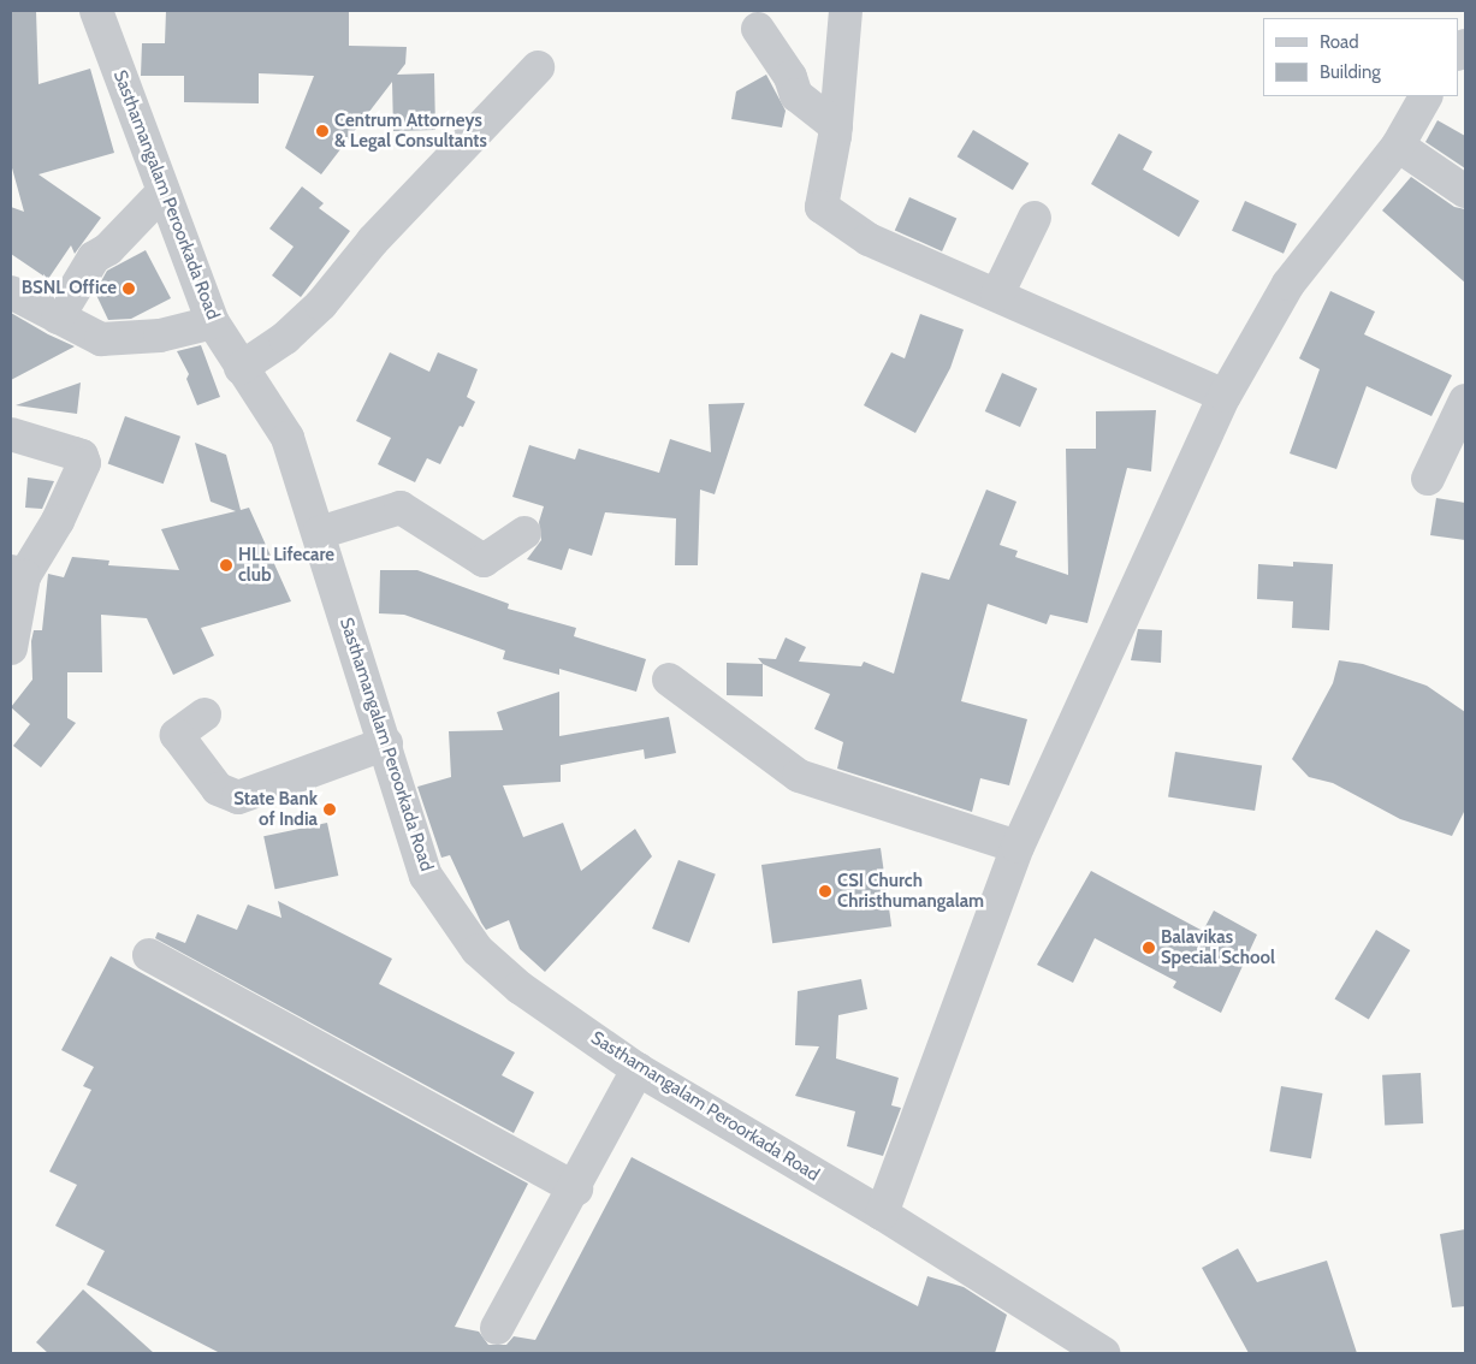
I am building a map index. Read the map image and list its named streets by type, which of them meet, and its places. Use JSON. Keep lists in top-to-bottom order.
{
  "streets": {
    "street": ["Sasthamangalam Peroorkada Road"]
  },
  "places": [
    "Centrum Attorneys & Legal Consultants",
    "BSNL Office",
    "HLL Lifecare club",
    "State Bank of India",
    "CSI Church Christhumangalam",
    "Balavikas Special School"
  ],
  "legend": ["Road", "Building"]
}
